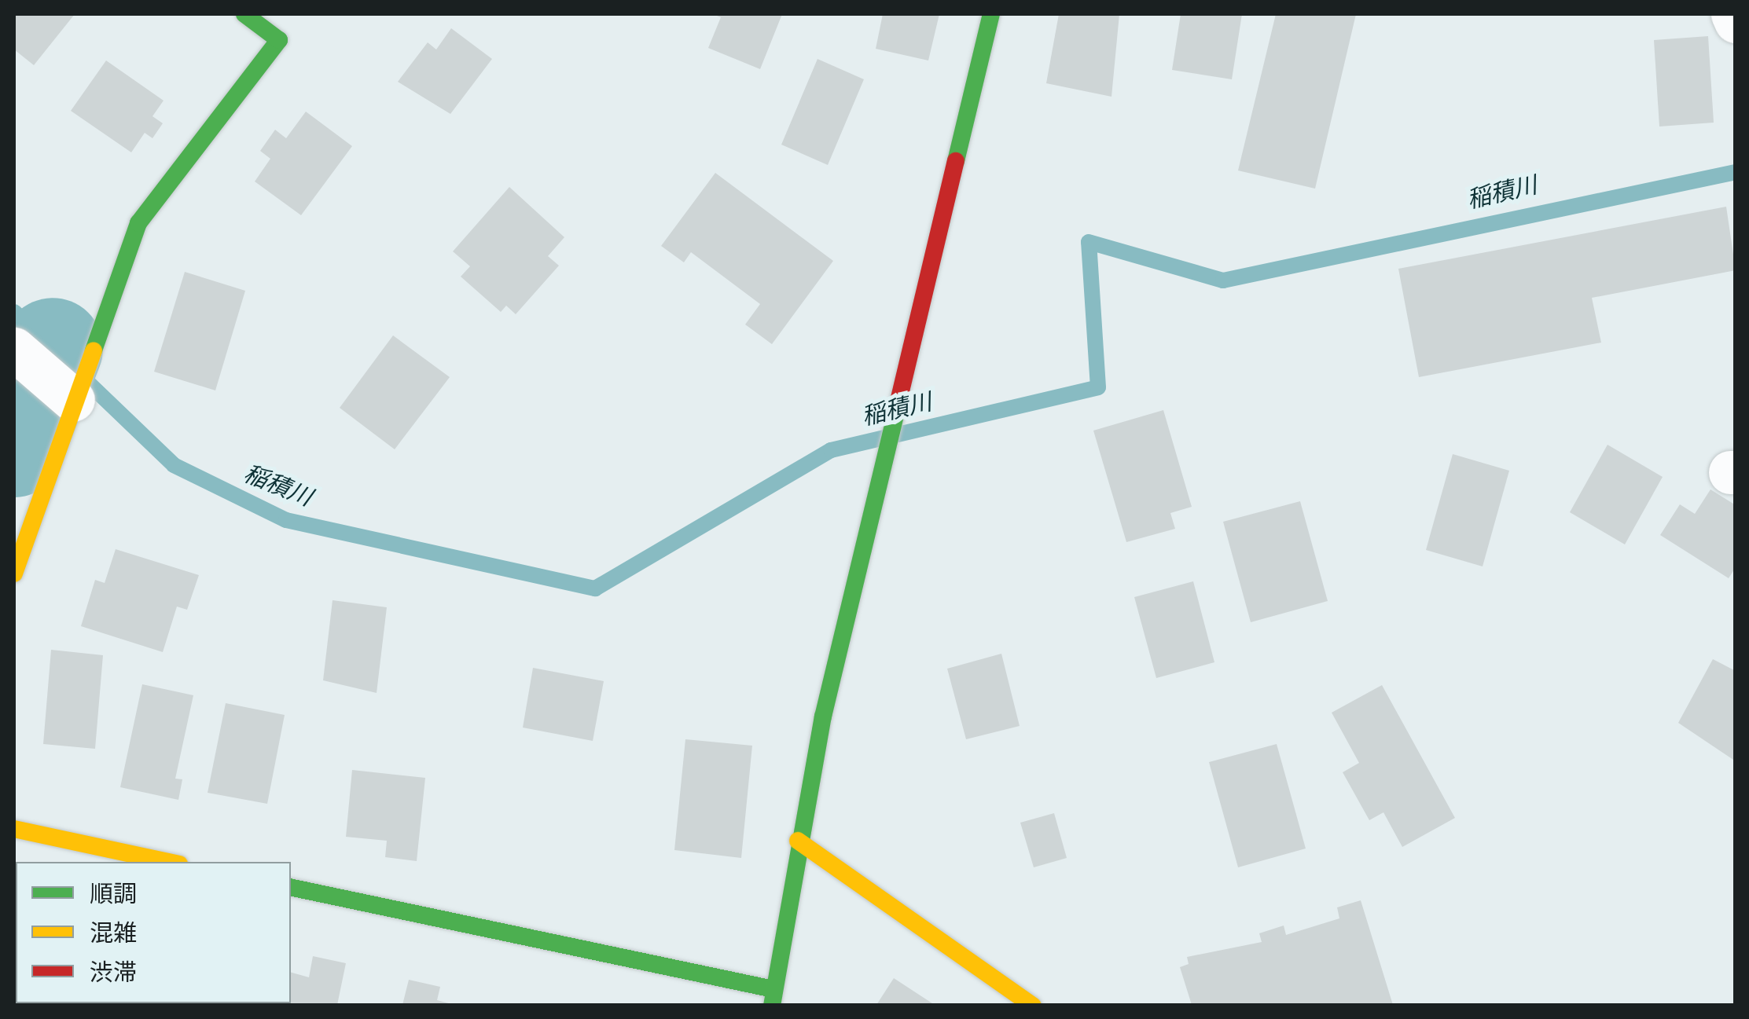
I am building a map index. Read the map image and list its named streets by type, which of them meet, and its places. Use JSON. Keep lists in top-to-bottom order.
{
  "water": ["稲積川"],
  "legend": ["順調", "混雑", "渋滞"]
}
